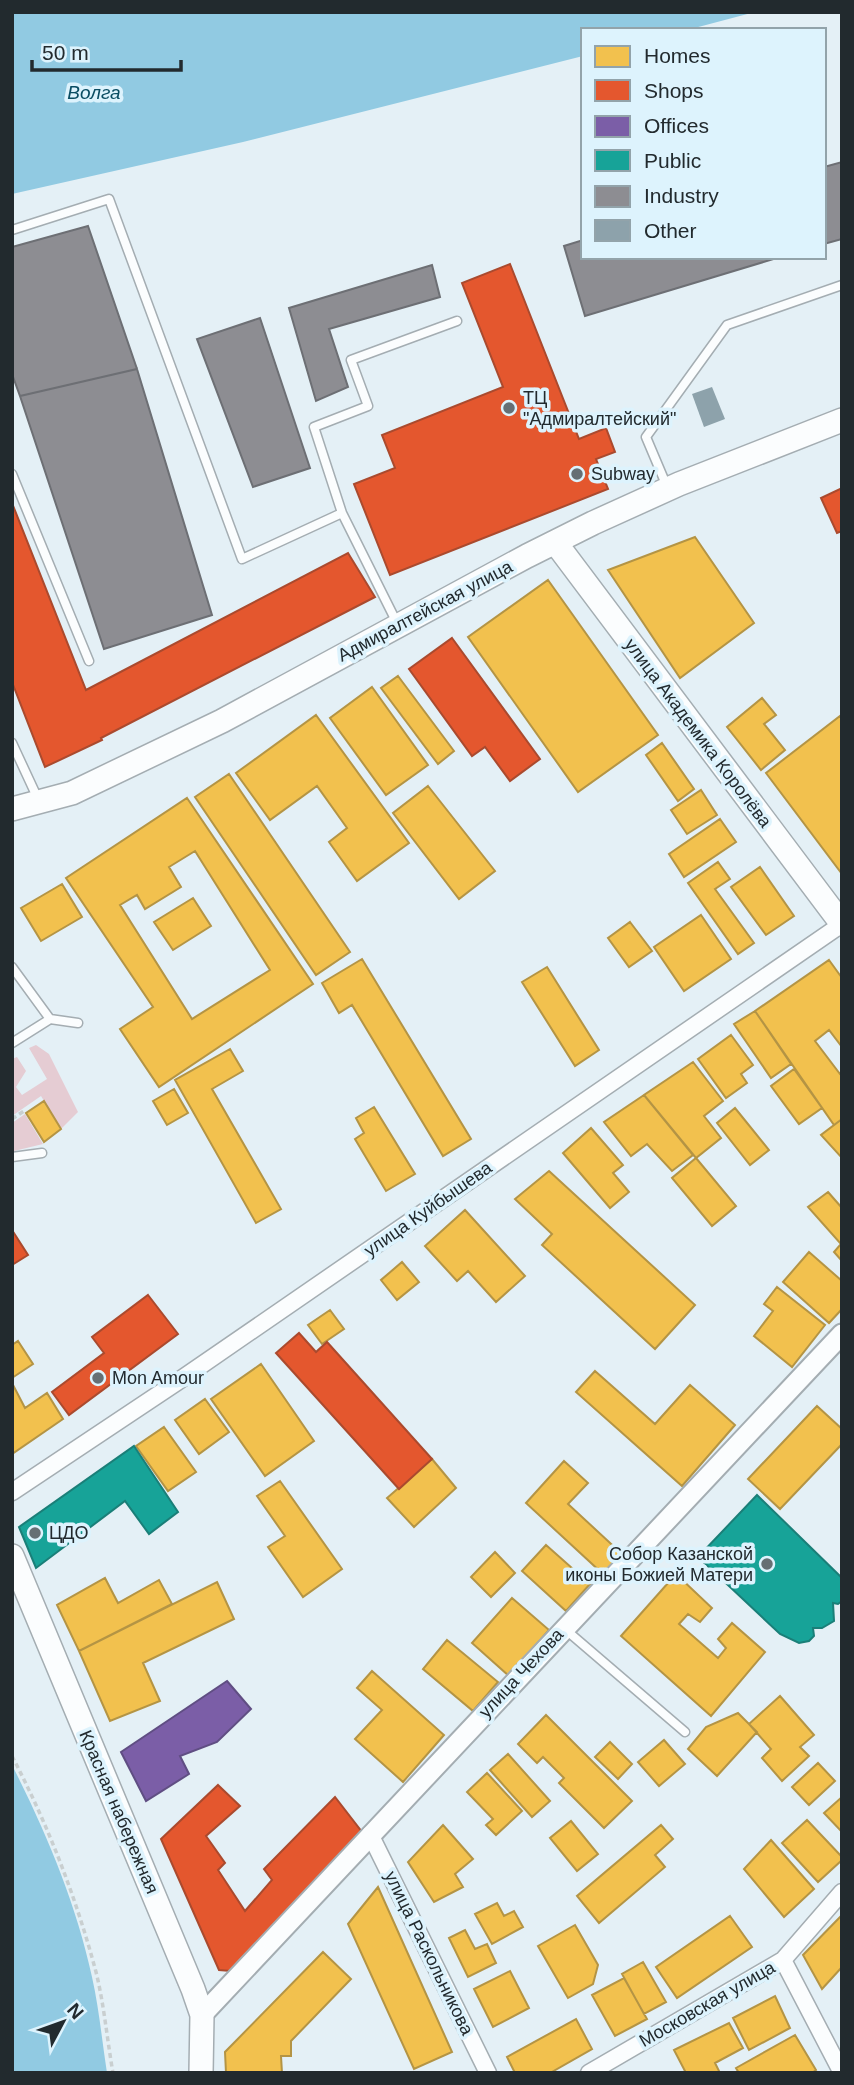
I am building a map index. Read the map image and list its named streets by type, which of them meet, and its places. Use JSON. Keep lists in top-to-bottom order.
{
  "streets": {
    "main road": ["Адмиралтейская улица", "улица Академика Королёва", "Красная набережная"],
    "street": [
      "улица Куйбышева",
      "улица Чехова",
      "улица Раскольникова",
      "Московская улица"
    ]
  },
  "crossings": [
    ["Адмиралтейская улица", "улица Академика Королёва"],
    ["улица Академика Королёва", "улица Куйбышева"],
    ["улица Чехова", "Красная набережная"],
    ["улица Чехова", "улица Раскольникова"]
  ],
  "water": ["Волга"],
  "places": [
    "ТЦ \"Адмиралтейский\"",
    "Subway",
    "Mon Amour",
    "ЦДО",
    "Собор Казанской иконы Божией Матери"
  ],
  "legend": [
    "Homes",
    "Shops",
    "Offices",
    "Public",
    "Industry",
    "Other"
  ],
  "scale_bar": "50 m",
  "north": "top right"
}
